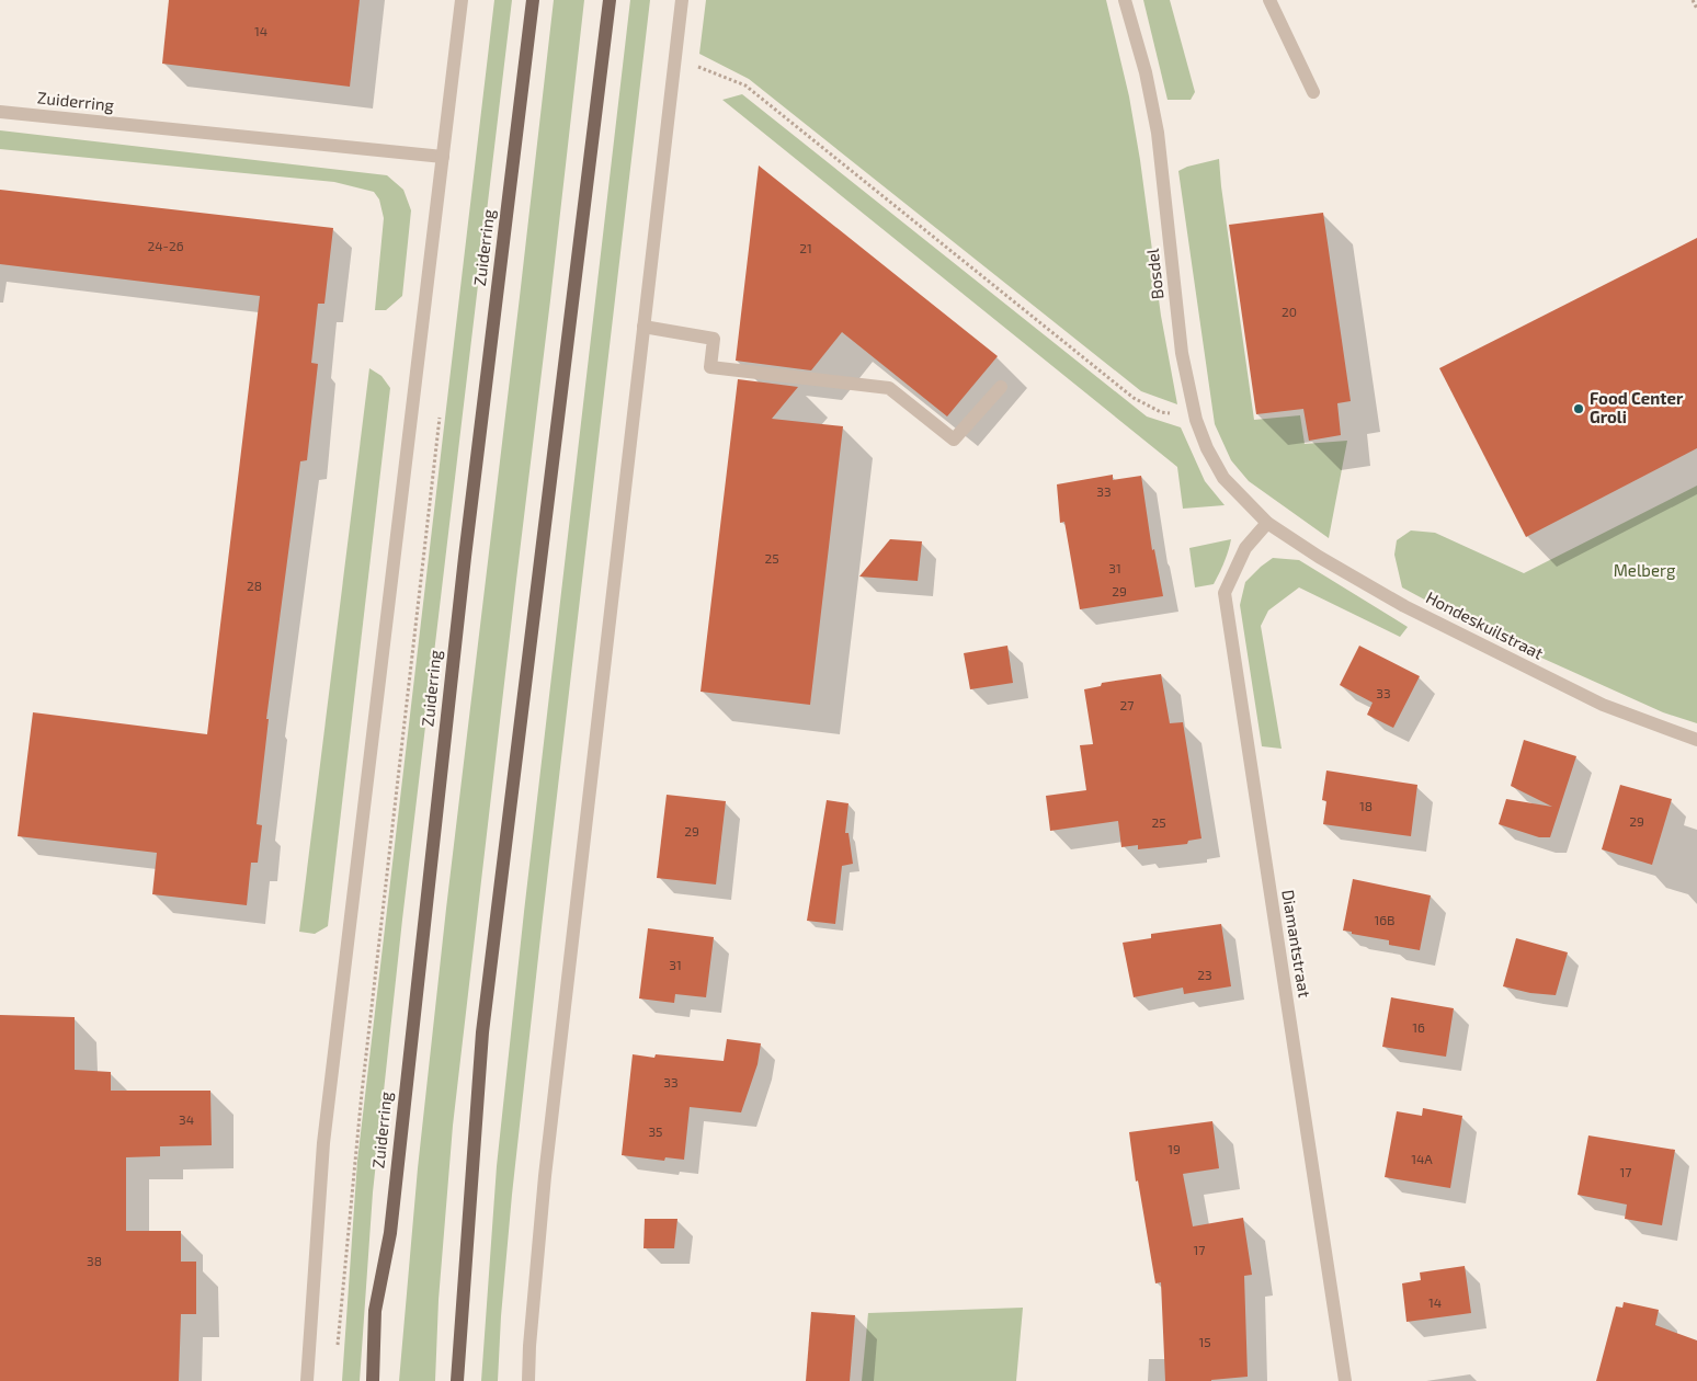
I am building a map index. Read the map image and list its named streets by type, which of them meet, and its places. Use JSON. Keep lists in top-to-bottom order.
{
  "streets": {
    "main road": ["Zuiderring"],
    "street": ["Bosdel", "Hondeskuilstraat", "Diamantstraat"]
  },
  "crossings": [
    ["Bosdel", "Hondeskuilstraat"],
    ["Bosdel", "Diamantstraat"],
    ["Hondeskuilstraat", "Diamantstraat"]
  ],
  "parks": ["Melberg"],
  "places": ["Food Center Groli"],
  "house_numbers": [
    "14",
    "24-26",
    "21",
    "20",
    "33",
    "25",
    "31",
    "28",
    "29",
    "33",
    "27",
    "18",
    "29",
    "25",
    "29",
    "16B",
    "31",
    "23",
    "16",
    "33",
    "34",
    "35",
    "19",
    "14A",
    "17",
    "17",
    "38",
    "14",
    "15"
  ]
}
